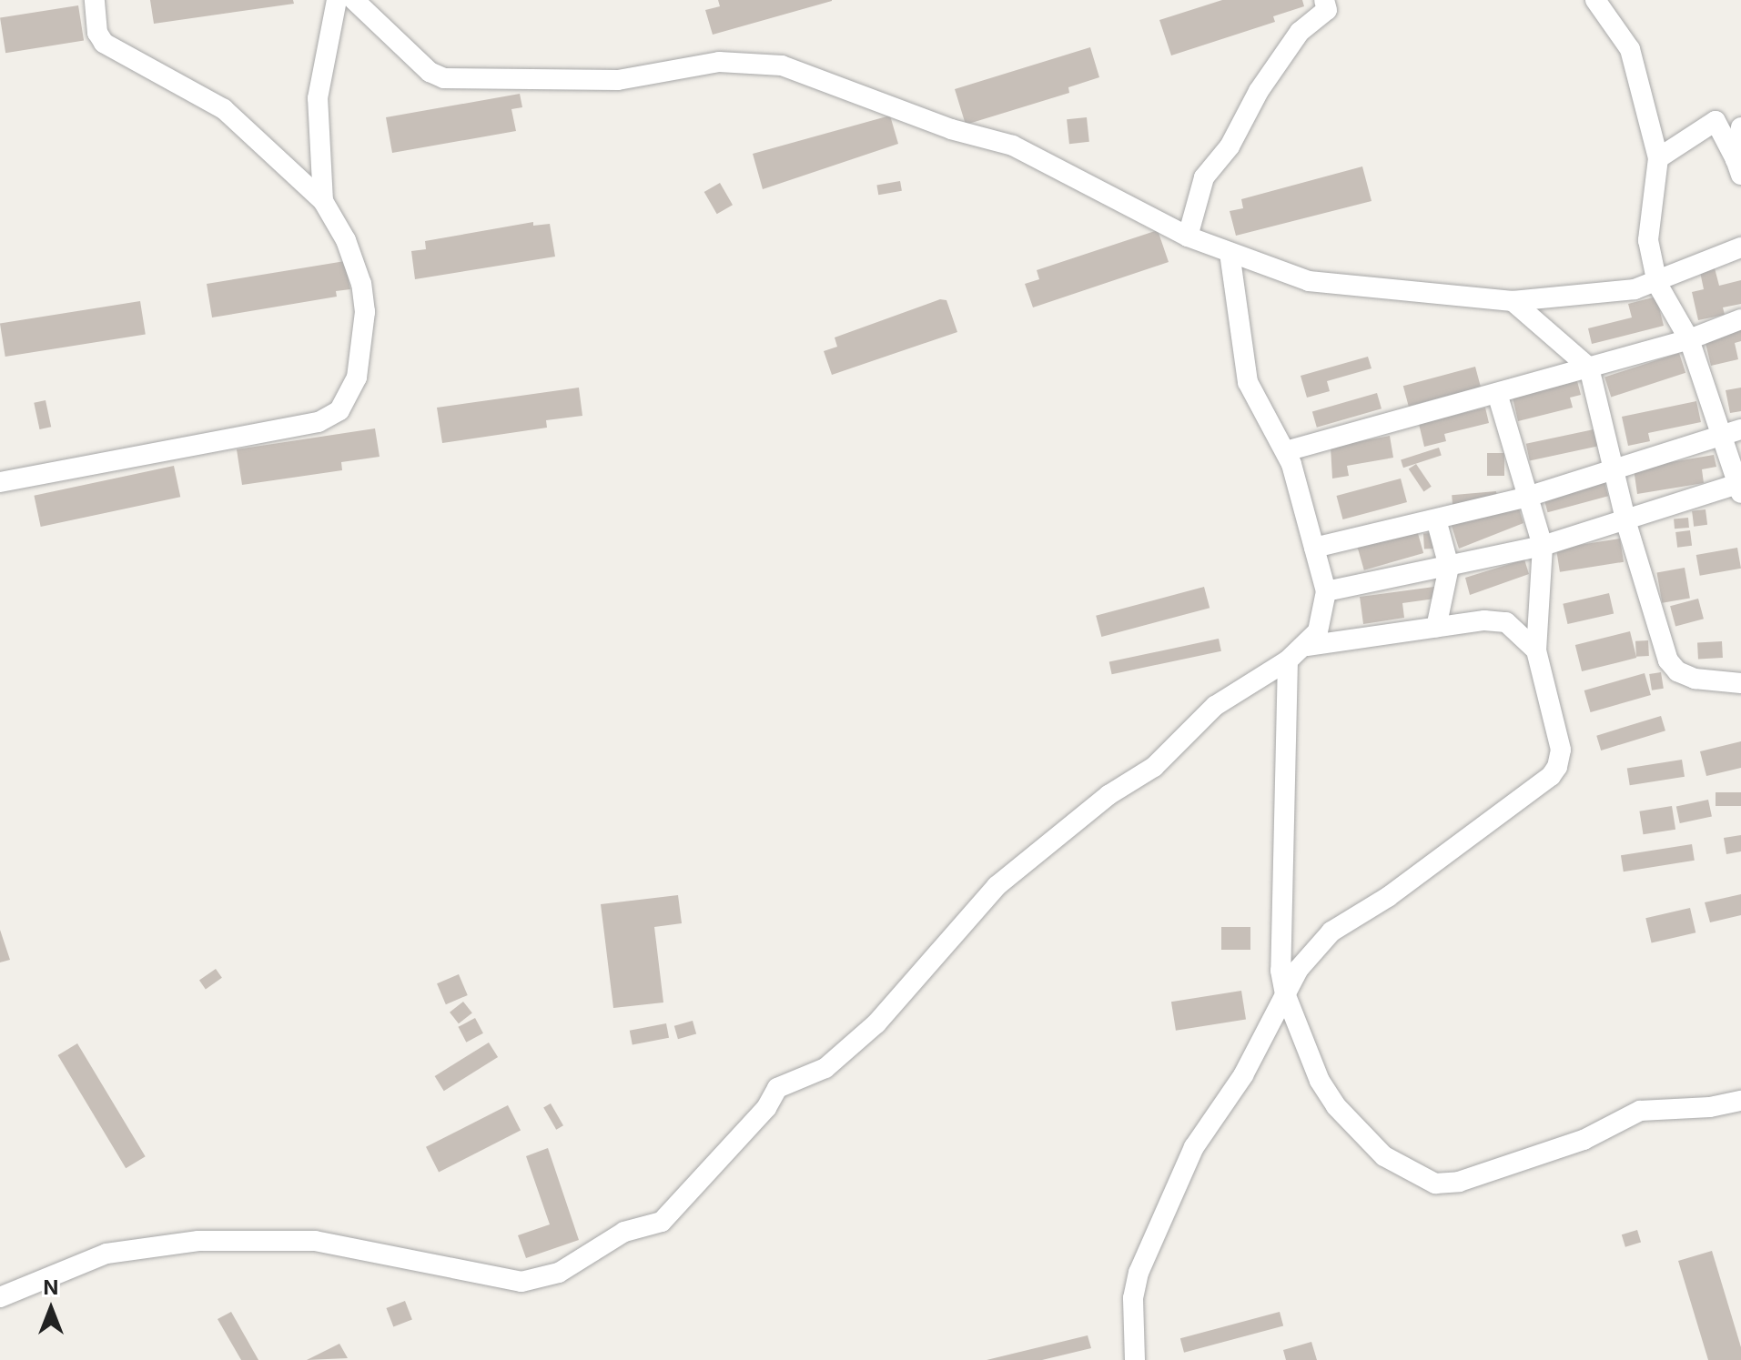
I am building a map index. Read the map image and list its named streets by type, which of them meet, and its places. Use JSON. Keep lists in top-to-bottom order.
{
  "north": "top"
}
